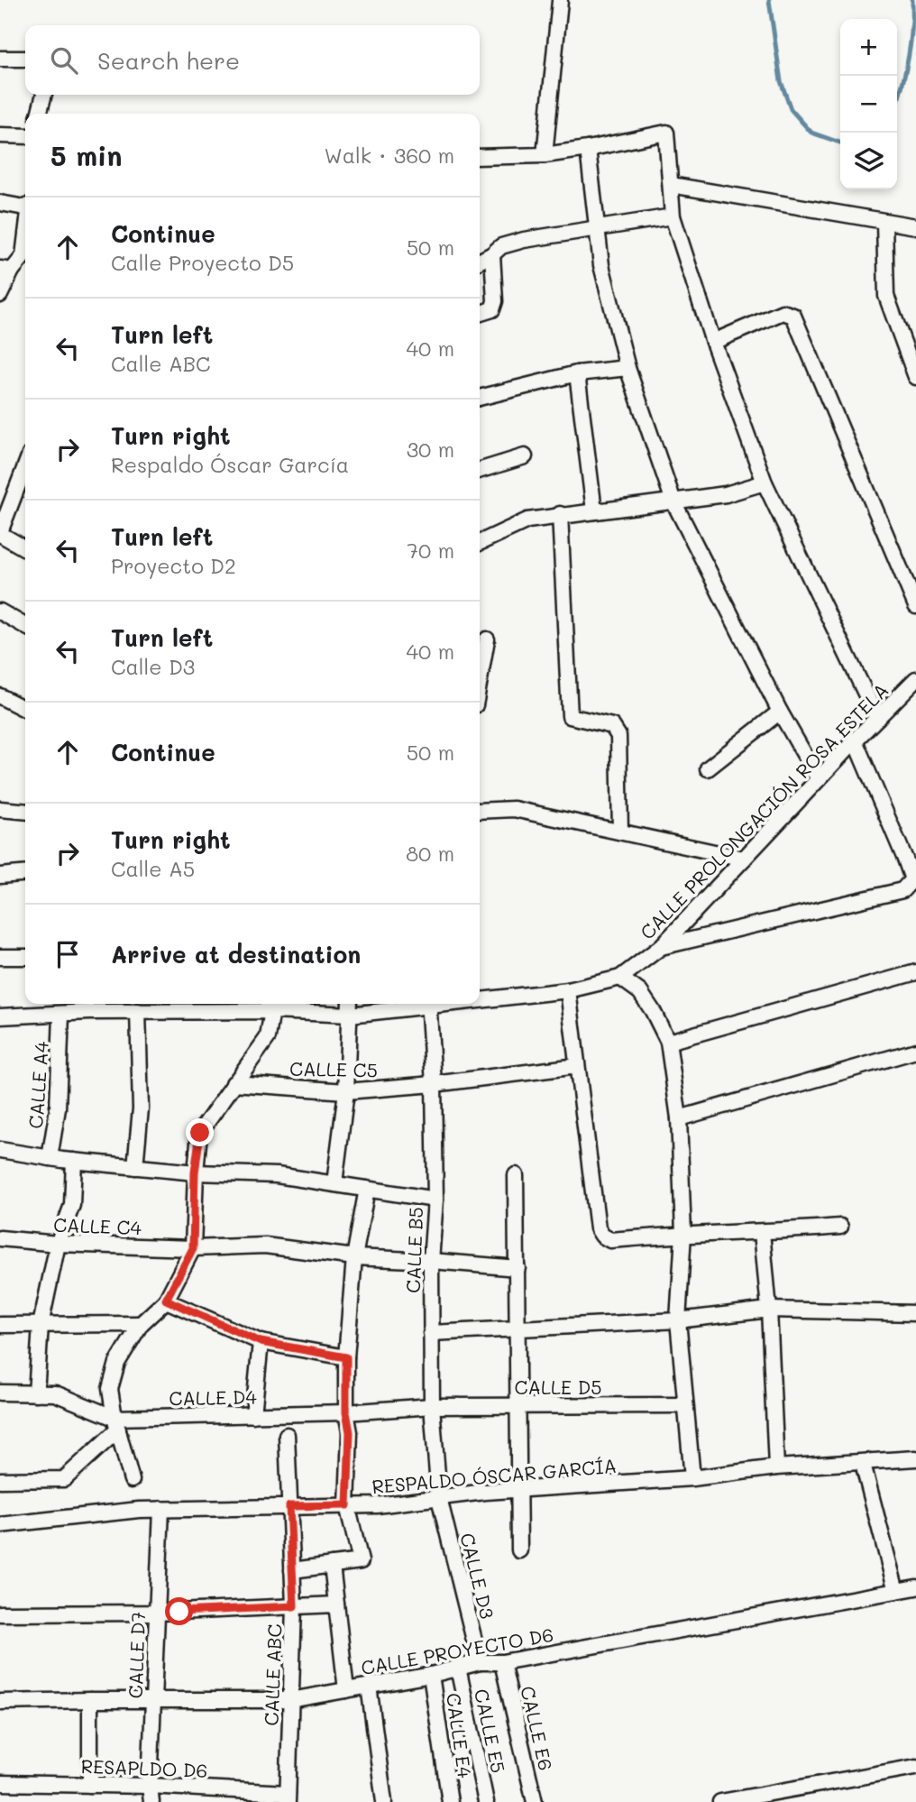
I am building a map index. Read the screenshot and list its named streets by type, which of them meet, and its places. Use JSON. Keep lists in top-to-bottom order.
{
  "streets": {
    "street": [
      "CALLE PROLONGACIÓN ROSA ESTELA",
      "CALLE C5",
      "CALLE A4",
      "CALLE C4",
      "CALLE B5",
      "CALLE D5",
      "CALLE D4",
      "RESPALDO ÓSCAR GARCÍA",
      "CALLE D3",
      "CALLE PROYECTO D6",
      "CALLE D7",
      "CALLE ABC",
      "CALLE E6",
      "CALLE E5",
      "CALLE E4",
      "RESAPLDO D6"
    ]
  },
  "crossings": [
    ["CALLE PROLONGACIÓN ROSA ESTELA", "CALLE A4"],
    ["CALLE C5", "CALLE B5"],
    ["CALLE B5", "CALLE D5"],
    ["CALLE B5", "CALLE D4"],
    ["CALLE B5", "RESPALDO ÓSCAR GARCÍA"],
    ["CALLE B5", "CALLE D3"],
    ["CALLE D5", "CALLE D4"],
    ["RESPALDO ÓSCAR GARCÍA", "CALLE D3"],
    ["RESPALDO ÓSCAR GARCÍA", "CALLE D7"],
    ["RESPALDO ÓSCAR GARCÍA", "CALLE ABC"],
    ["CALLE D3", "CALLE PROYECTO D6"],
    ["CALLE PROYECTO D6", "CALLE D7"],
    ["CALLE PROYECTO D6", "CALLE ABC"],
    ["CALLE PROYECTO D6", "CALLE E6"],
    ["CALLE PROYECTO D6", "CALLE E5"],
    ["CALLE PROYECTO D6", "CALLE E4"],
    ["CALLE D7", "RESAPLDO D6"],
    ["CALLE ABC", "RESAPLDO D6"]
  ],
  "page": {
    "map_buttons": ["+", "−"],
    "search": "Search here",
    "heading": ["5 min", "Walk · 360 m"],
    "list": [
      ["Continue", "Calle Proyecto D5", "50 m"],
      ["Turn left", "Calle ABC", "40 m"],
      ["Turn right", "Respaldo Óscar García", "30 m"],
      ["Turn left", "Proyecto D2", "70 m"],
      ["Turn left", "Calle D3", "40 m"],
      ["Continue", "50 m"],
      ["Turn right", "Calle A5", "80 m"],
      "Arrive at destination"
    ]
  }
}
